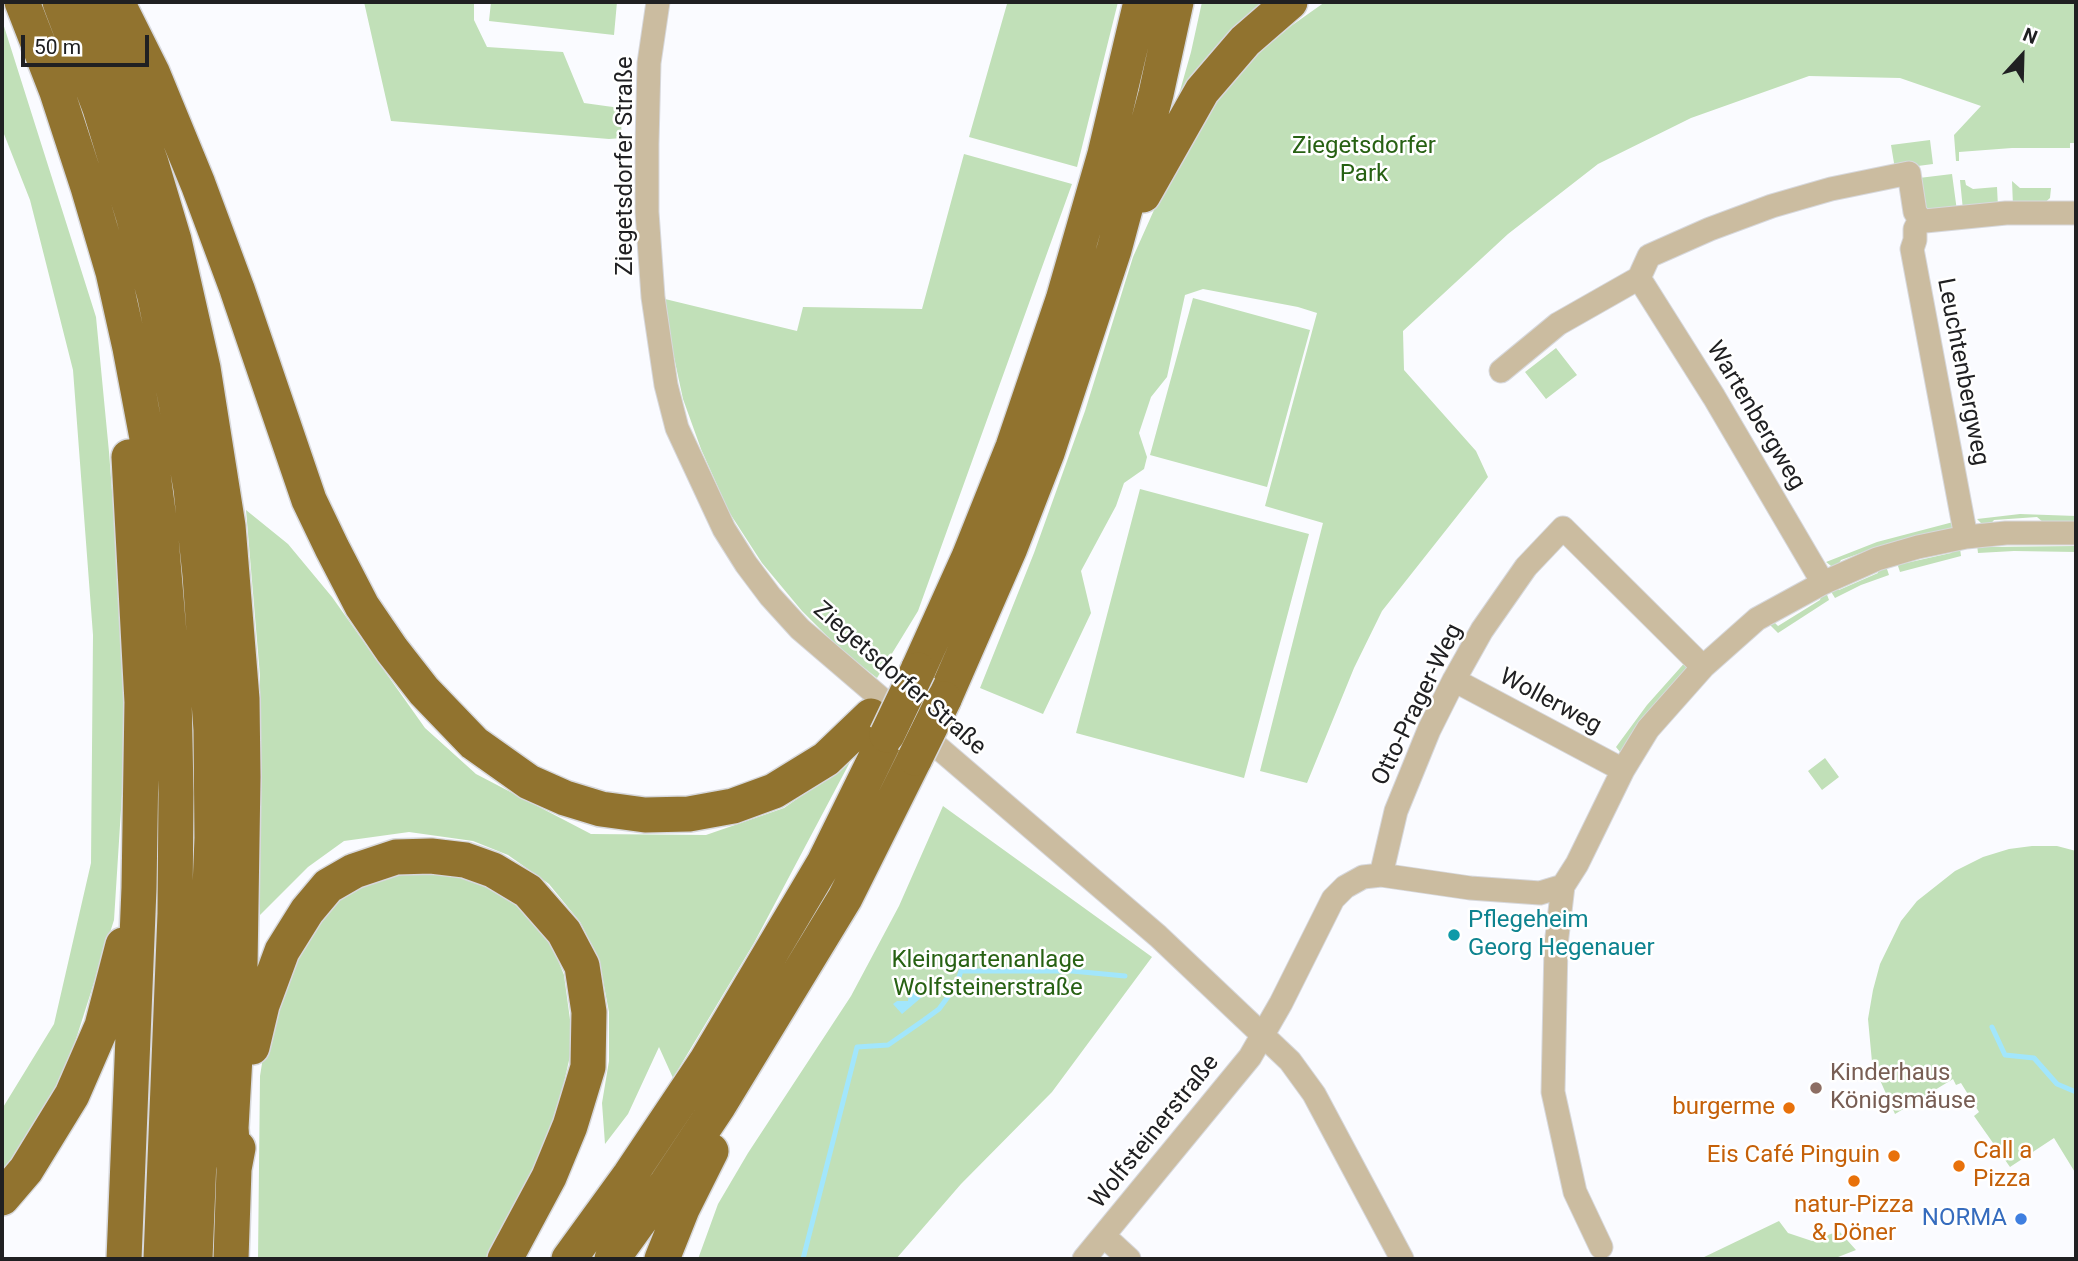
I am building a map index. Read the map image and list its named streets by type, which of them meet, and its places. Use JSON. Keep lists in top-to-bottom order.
{
  "streets": {
    "street": [
      "Ziegetsdorfer Straße",
      "Leuchtenbergweg",
      "Wartenbergweg",
      "Wollerweg",
      "Otto-Prager-Weg",
      "Wolfsteinerstraße"
    ]
  },
  "crossings": [
    ["Ziegetsdorfer Straße", "Wolfsteinerstraße"],
    ["Wollerweg", "Otto-Prager-Weg"],
    ["Otto-Prager-Weg", "Wolfsteinerstraße"]
  ],
  "parks": ["Ziegetsdorfer Park", "Kleingartenanlage Wolfsteinerstraße"],
  "places": [
    "Pflegeheim Georg Hegenauer",
    "Kinderhaus Königsmäuse",
    "burgerme",
    "Eis Café Pinguin",
    "Call a Pizza",
    "natur-Pizza & Döner",
    "NORMA"
  ],
  "scale_bar": "50 m",
  "north": "top"
}
